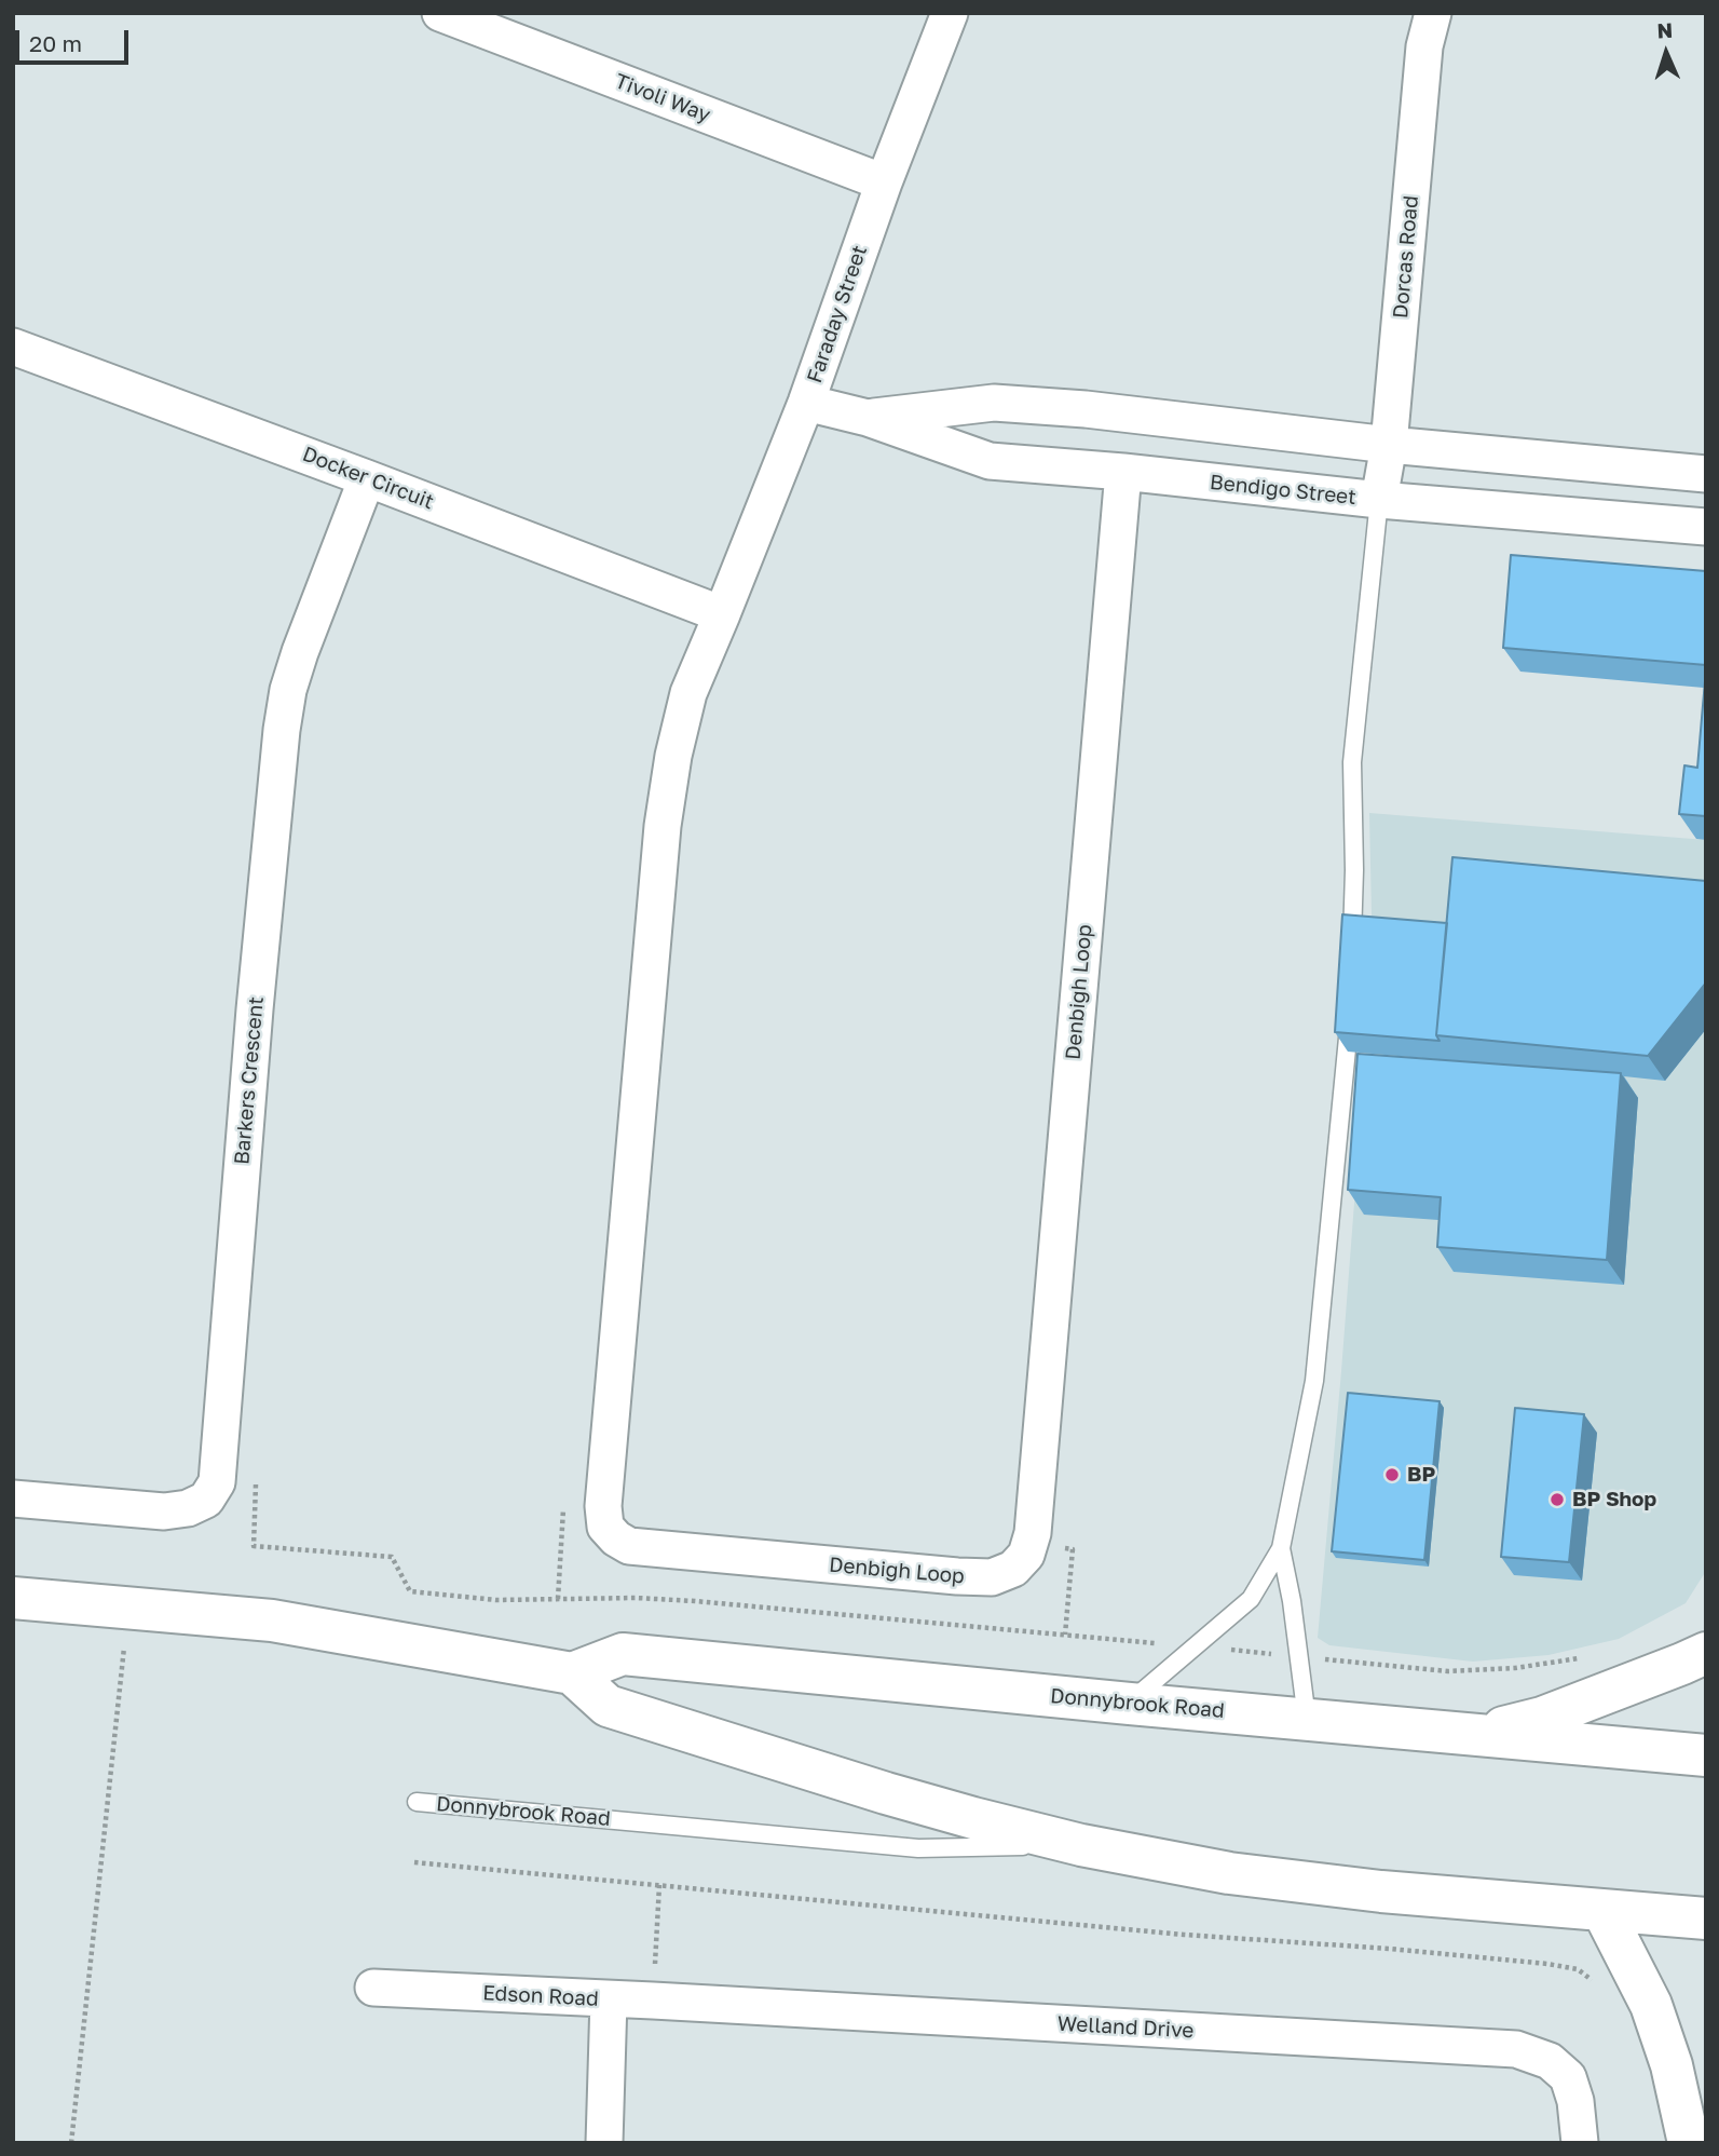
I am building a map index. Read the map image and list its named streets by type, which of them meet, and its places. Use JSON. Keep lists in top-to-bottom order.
{
  "streets": {
    "main road": ["Donnybrook Road"],
    "street": [
      "Tivoli Way",
      "Dorcas Road",
      "Faraday Street",
      "Docker Circuit",
      "Bendigo Street",
      "Denbigh Loop",
      "Barkers Crescent",
      "Edson Road",
      "Welland Drive"
    ]
  },
  "crossings": [
    ["Tivoli Way", "Faraday Street"],
    ["Dorcas Road", "Bendigo Street"],
    ["Faraday Street", "Docker Circuit"],
    ["Faraday Street", "Bendigo Street"],
    ["Faraday Street", "Denbigh Loop"],
    ["Docker Circuit", "Denbigh Loop"],
    ["Docker Circuit", "Barkers Crescent"],
    ["Bendigo Street", "Denbigh Loop"],
    ["Edson Road", "Welland Drive"]
  ],
  "places": ["BP", "BP Shop"],
  "scale_bar": "20 m",
  "north": "top"
}
